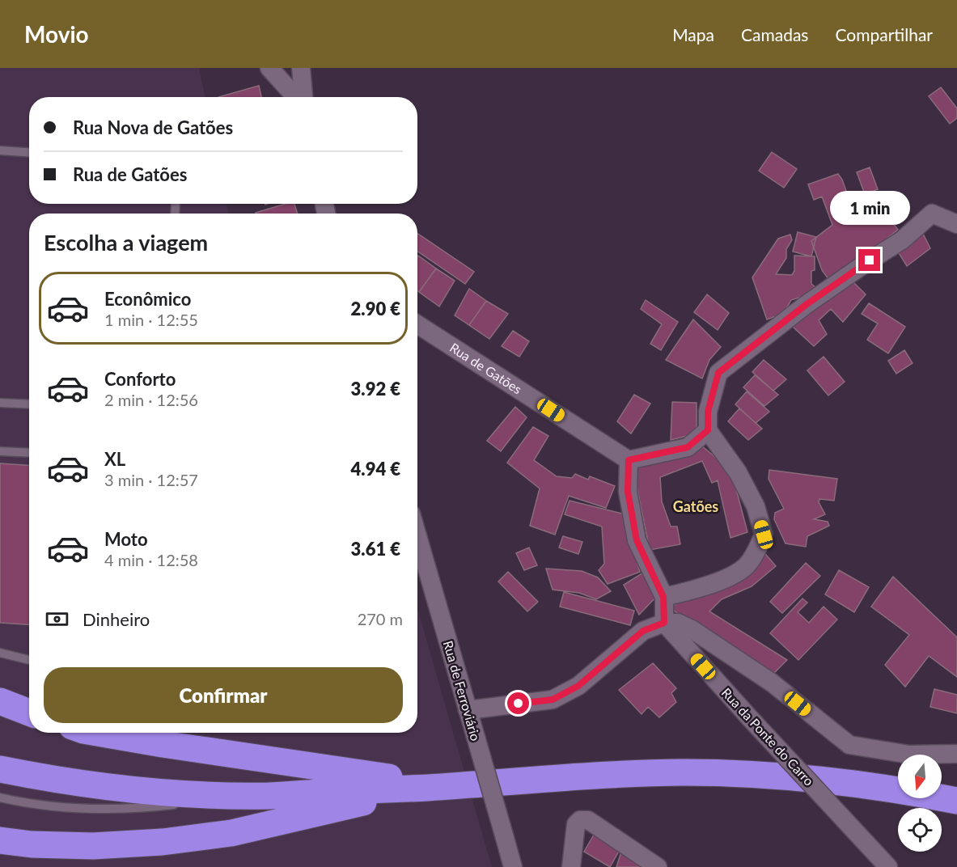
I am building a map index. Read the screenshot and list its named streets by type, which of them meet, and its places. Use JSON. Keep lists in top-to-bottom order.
{
  "streets": {
    "street": ["Rua de Gatões", "Rua de Ferroviário", "Rua da Ponte do Carro"]
  },
  "districts": ["Gatões"],
  "north": "bottom",
  "page": {
    "header": "Movio",
    "nav": ["Mapa", "Camadas", "Compartilhar"],
    "banner": ["Rua Nova de Gatões", "Rua de Gatões"],
    "bubble": "1 min",
    "heading": "Escolha a viagem",
    "list": [
      {
        "name": "Econômico",
        "note": "1 min · 12:55",
        "value": "2.90 €"
      },
      {
        "name": "Conforto",
        "note": "2 min · 12:56",
        "value": "3.92 €"
      },
      {
        "name": "XL",
        "note": "3 min · 12:57",
        "value": "4.94 €"
      },
      {
        "name": "Moto",
        "note": "4 min · 12:58",
        "value": "3.61 €"
      }
    ],
    "pay": ["Dinheiro", "270 m"],
    "buttons": "Confirmar"
  }
}
